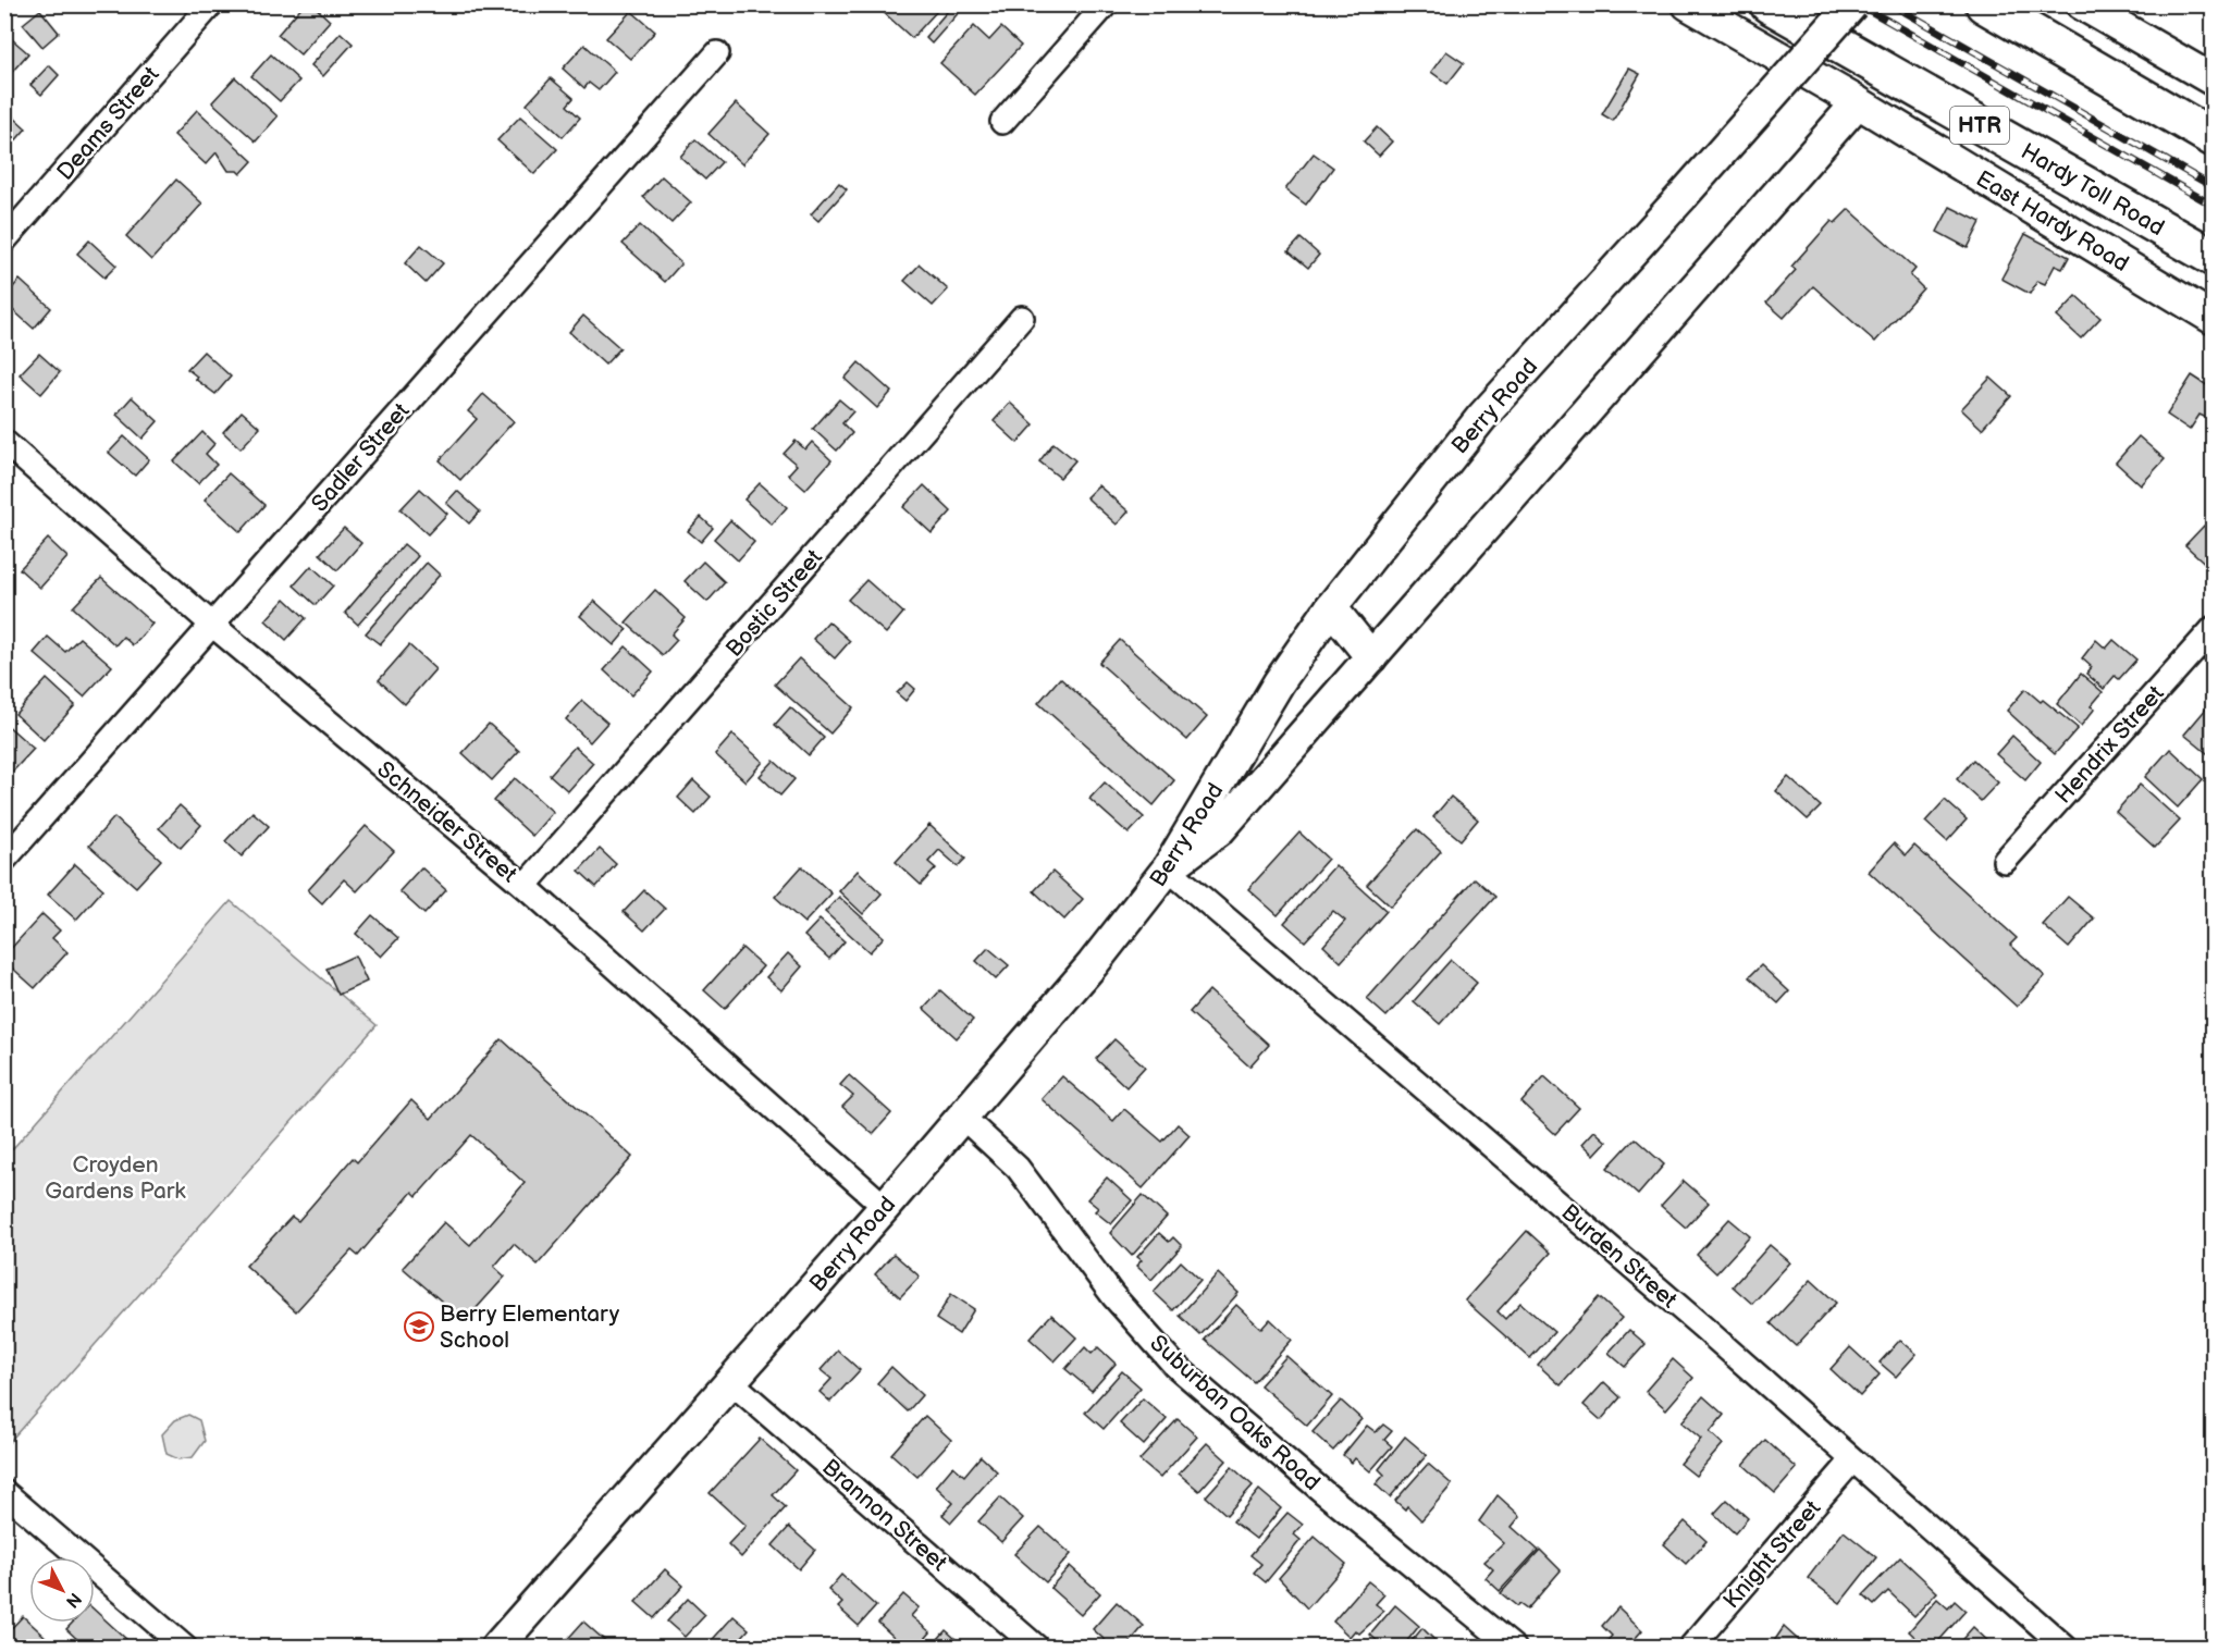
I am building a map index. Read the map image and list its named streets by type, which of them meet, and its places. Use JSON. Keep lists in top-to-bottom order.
{
  "streets": {
    "highway": ["HTR", "Hardy Toll Road"],
    "street": [
      "Deams Street",
      "East Hardy Road",
      "Berry Road",
      "Sadler Street",
      "Bostic Street",
      "Hendrix Street",
      "Schneider Street",
      "Burden Street",
      "Suburban Oaks Road",
      "Brannon Street",
      "Knight Street"
    ]
  },
  "crossings": [
    ["Berry Road", "Schneider Street"],
    ["Berry Road", "Burden Street"],
    ["Berry Road", "Suburban Oaks Road"],
    ["Berry Road", "Brannon Street"],
    ["Sadler Street", "Schneider Street"],
    ["Bostic Street", "Schneider Street"],
    ["Burden Street", "Knight Street"]
  ],
  "parks": ["Croyden Gardens Park"],
  "places": {
    "school or university": ["Berry Elementary School"]
  },
  "north": "bottom right"
}
